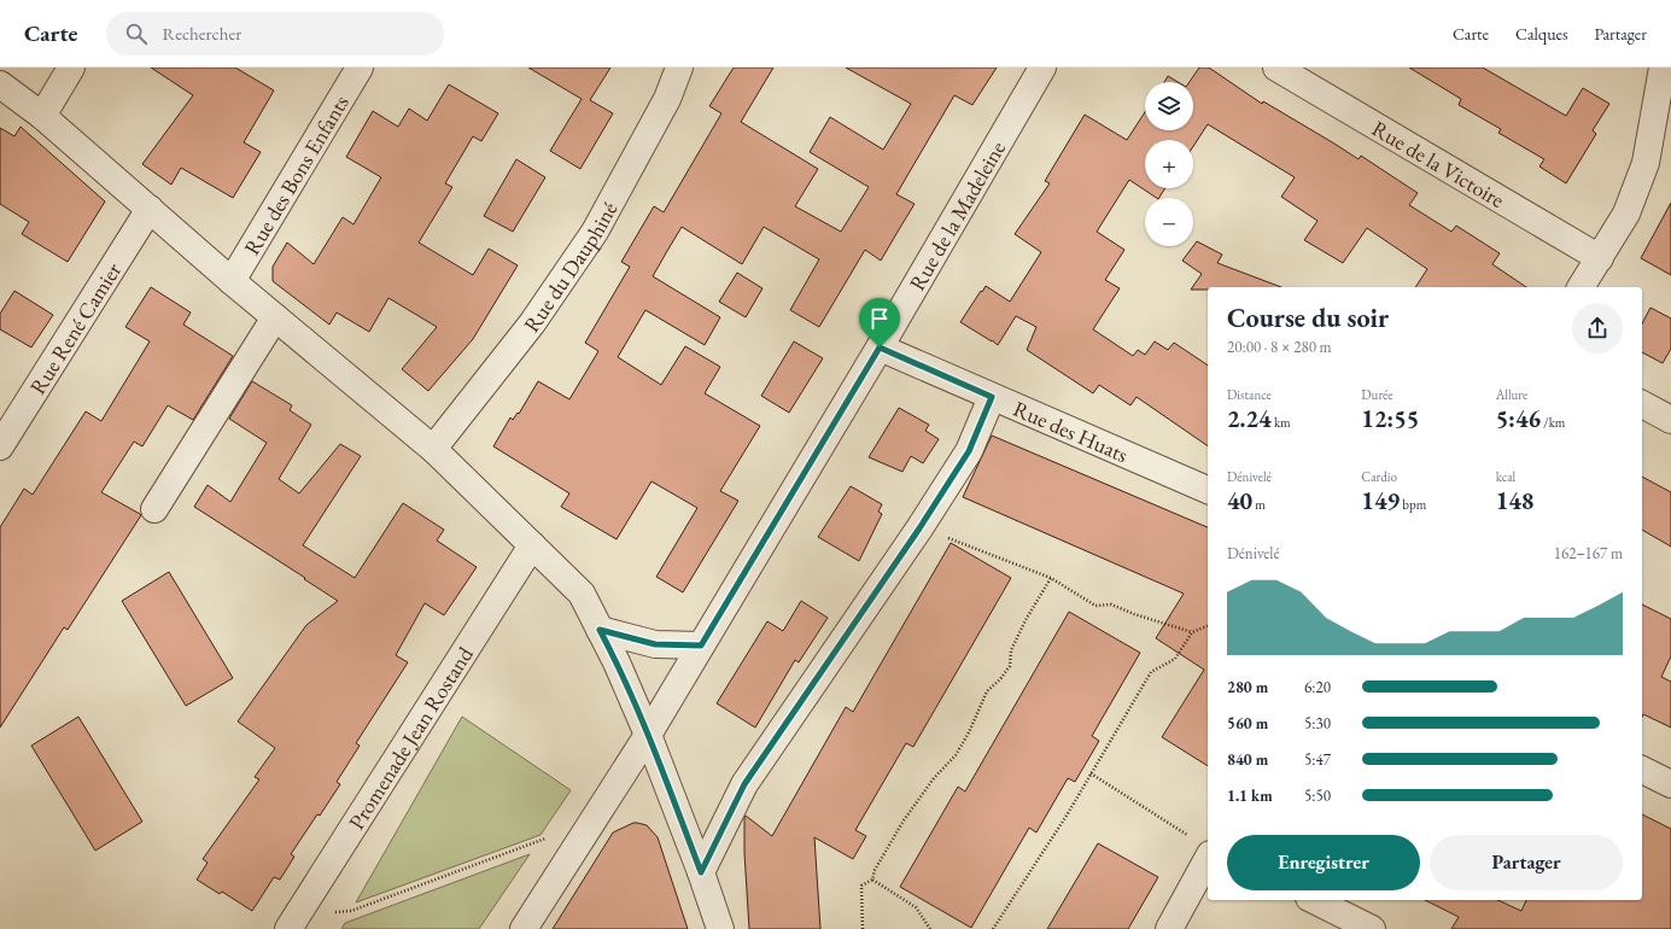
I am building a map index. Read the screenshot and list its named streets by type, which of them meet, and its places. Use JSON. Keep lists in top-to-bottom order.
{
  "streets": {
    "street": [
      "Rue de la Victoire",
      "Rue des Bons Enfants",
      "Rue de la Madeleine",
      "Rue du Dauphiné",
      "Rue René Camier",
      "Rue des Huats",
      "Promenade Jean Rostand"
    ]
  },
  "crossings": [
    ["Rue de la Madeleine", "Rue des Huats"]
  ],
  "page": {
    "header": "Carte",
    "search": "Rechercher",
    "nav": ["Carte", "Calques", "Partager"],
    "map_buttons": ["+", "−"],
    "heading": ["Course du soir", "20:00 · 8 × 280 m"],
    "stats": [
      ["Distance", "2.24 km"],
      ["Durée", "12:55"],
      ["Allure", "5:46 /km"],
      ["Dénivelé", "40 m"],
      ["Cardio", "149 bpm"],
      ["kcal", "148"]
    ],
    "chart": ["Dénivelé", "162–167 m"],
    "list": [
      {
        "name": "280 m",
        "note": "6:20"
      },
      {
        "name": "560 m",
        "note": "5:30"
      },
      {
        "name": "840 m",
        "note": "5:47"
      },
      {
        "name": "1.1 km",
        "note": "5:50"
      }
    ],
    "buttons": ["Enregistrer", "Partager"]
  }
}
